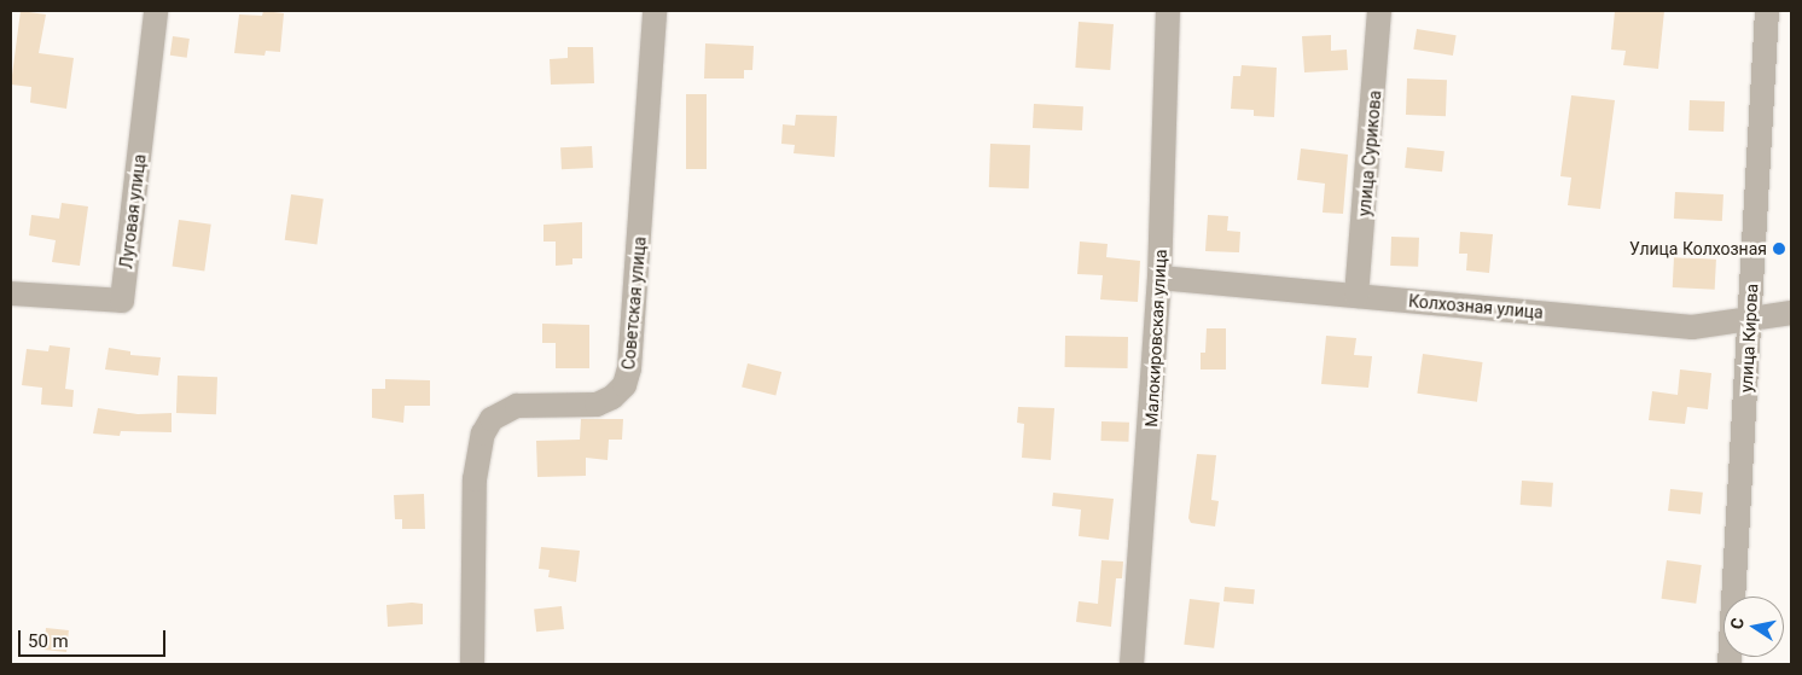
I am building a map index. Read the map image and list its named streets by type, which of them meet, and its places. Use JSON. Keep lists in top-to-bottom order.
{
  "streets": {
    "street": [
      "улица Сурикова",
      "Луговая улица",
      "Советская улица",
      "Колхозная улица",
      "Малокировская улица",
      "улица Кирова"
    ]
  },
  "crossings": [
    ["улица Сурикова", "Колхозная улица"],
    ["Колхозная улица", "Малокировская улица"],
    ["Колхозная улица", "улица Кирова"]
  ],
  "places": ["Улица Колхозная"],
  "scale_bar": "50 m",
  "north": "left"
}
